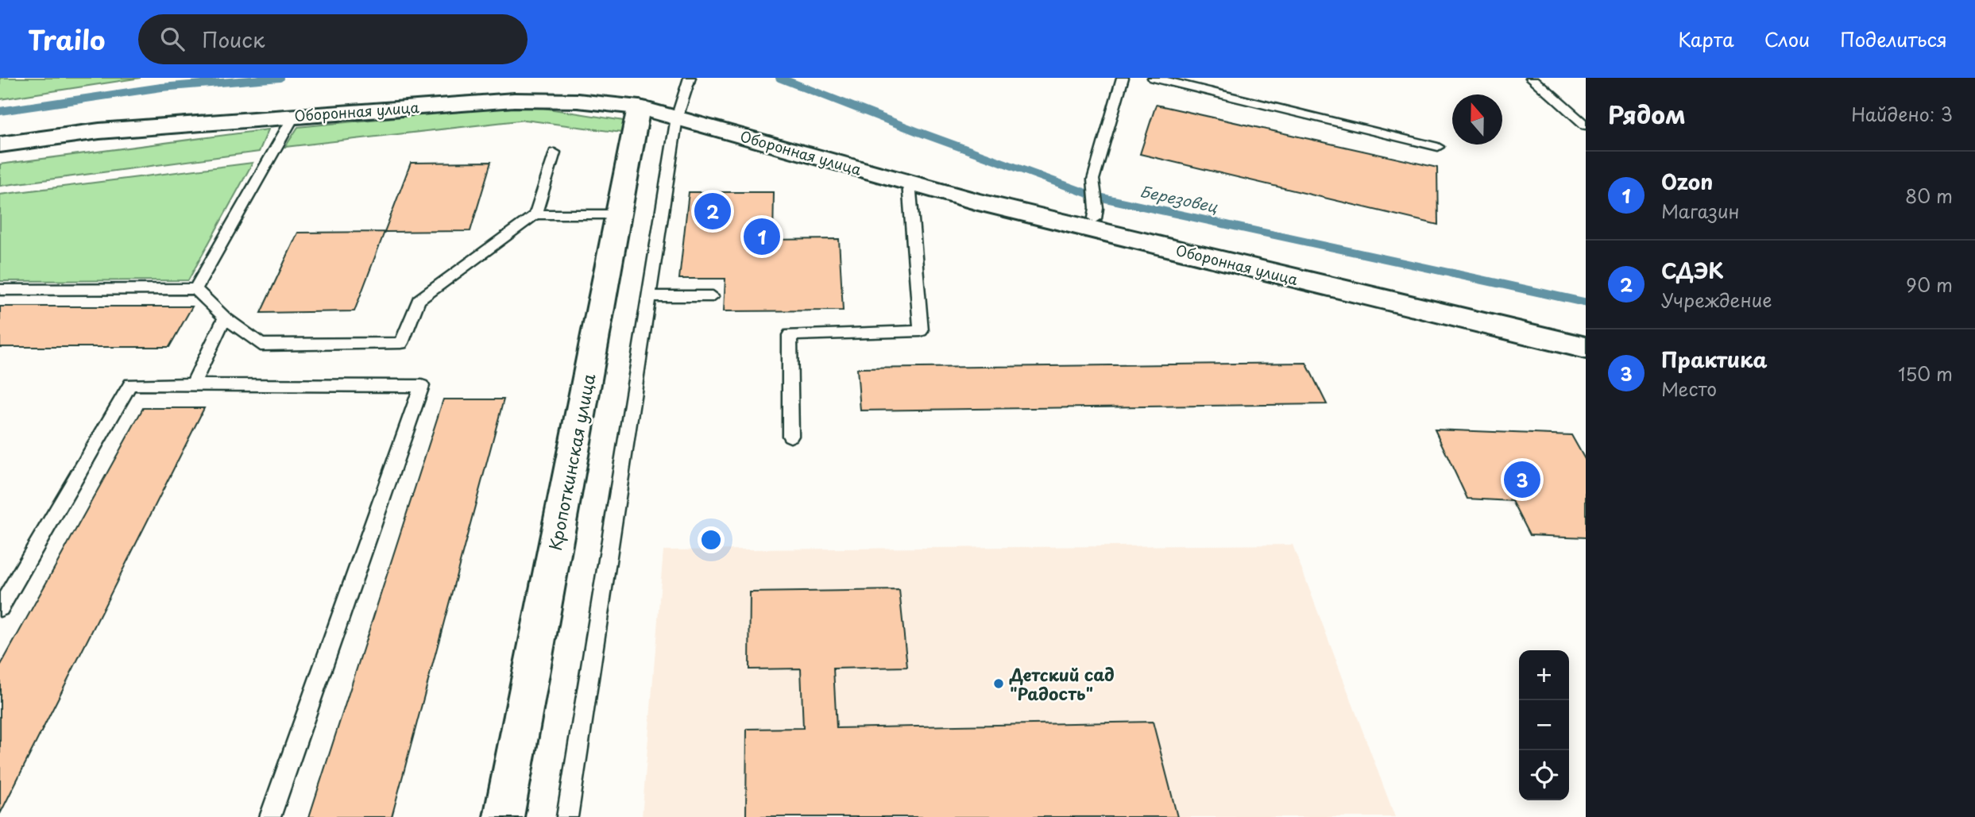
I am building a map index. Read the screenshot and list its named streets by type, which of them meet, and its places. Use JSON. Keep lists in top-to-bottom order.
{
  "streets": {
    "street": ["Оборонная улица", "Кропоткинская улица"]
  },
  "crossings": [
    ["Оборонная улица", "Кропоткинская улица"]
  ],
  "water": ["Березовец"],
  "places": ["Детский сад \"Радость\""],
  "north": "top",
  "page": {
    "header": "Trailo",
    "search": "Поиск",
    "nav": ["Карта", "Слои", "Поделиться"],
    "heading": ["Рядом", "Найдено: 3"],
    "list": [
      {
        "mark": "1",
        "name": "Ozon",
        "note": "Магазин",
        "value": "80 m"
      },
      {
        "mark": "2",
        "name": "СДЭК",
        "note": "Учреждение",
        "value": "90 m"
      },
      {
        "mark": "3",
        "name": "Практика",
        "note": "Место",
        "value": "150 m"
      }
    ],
    "pins": ["2", "1", "3"],
    "map_buttons": ["+", "−"]
  }
}
